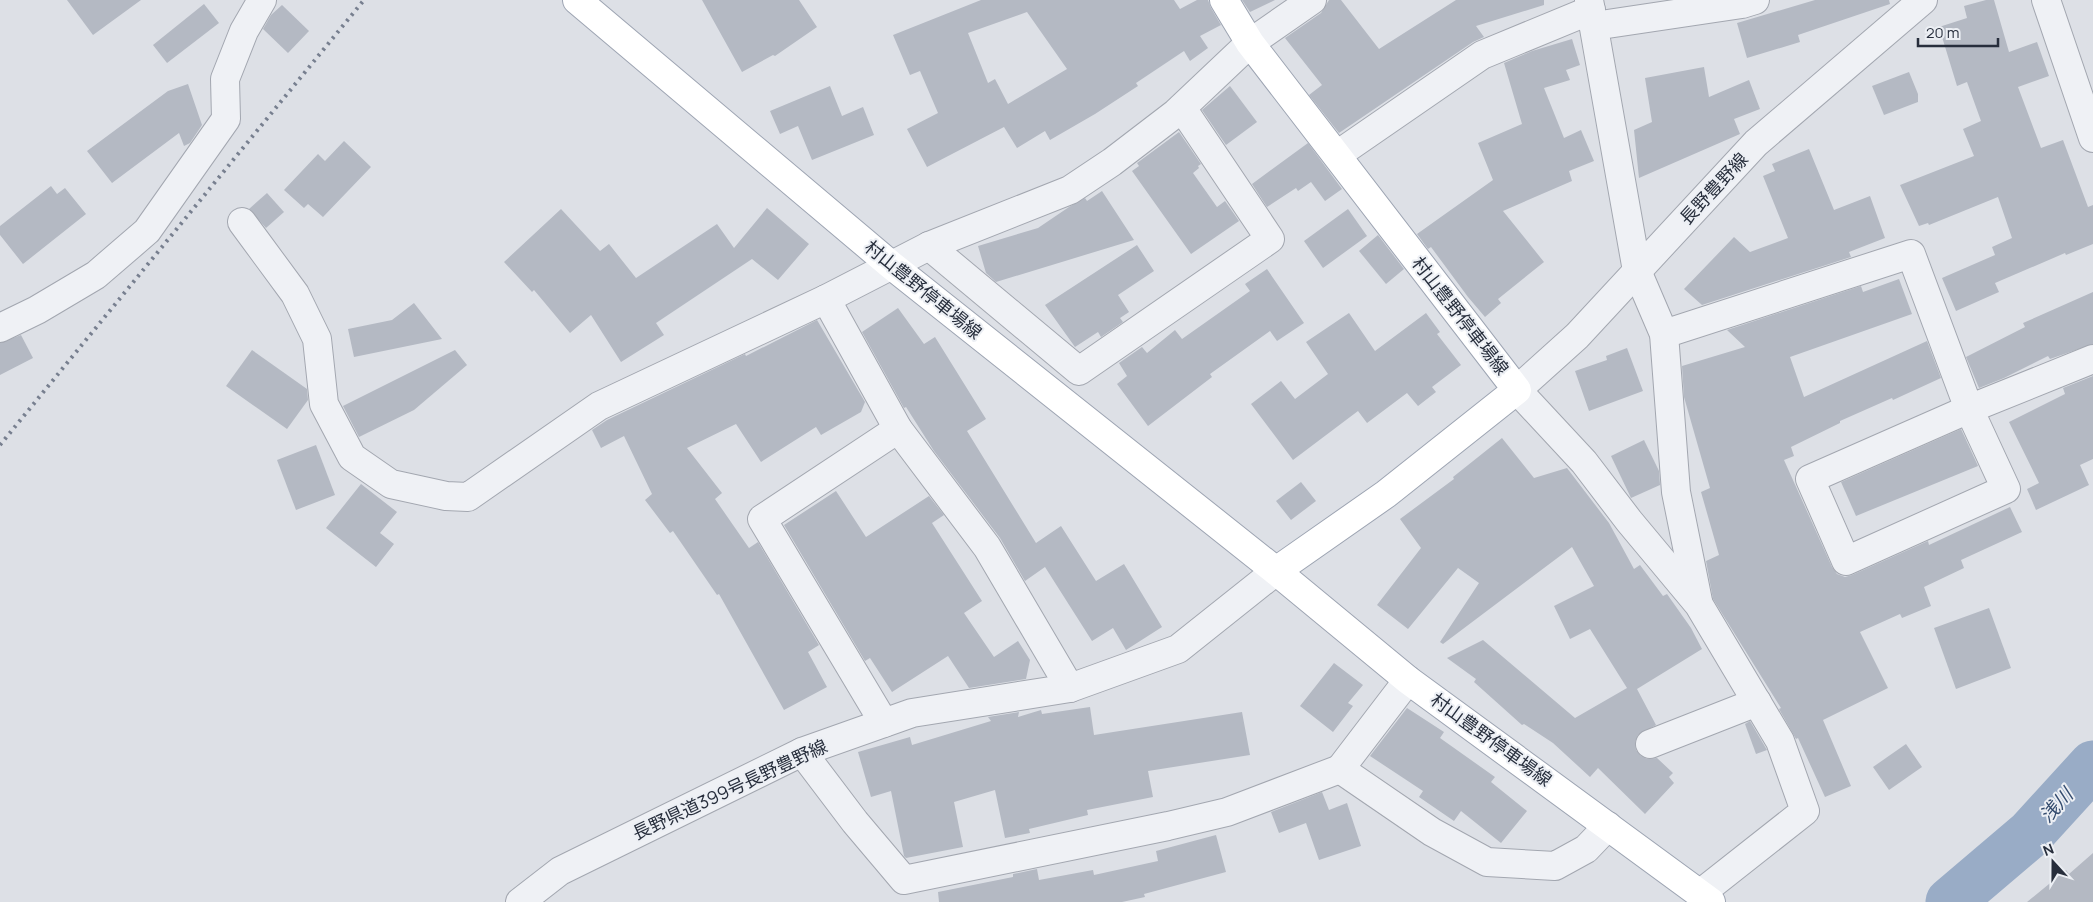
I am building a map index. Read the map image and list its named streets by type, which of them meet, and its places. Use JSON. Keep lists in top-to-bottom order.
{
  "streets": {
    "main road": ["村山豊野停車場線"],
    "street": ["長野豊野線", "長野県道399号長野豊野線"]
  },
  "crossings": [
    ["長野豊野線", "村山豊野停車場線"],
    ["村山豊野停車場線", "長野県道399号長野豊野線"]
  ],
  "water": ["浅川"],
  "scale_bar": "20 m",
  "north": "top"
}
